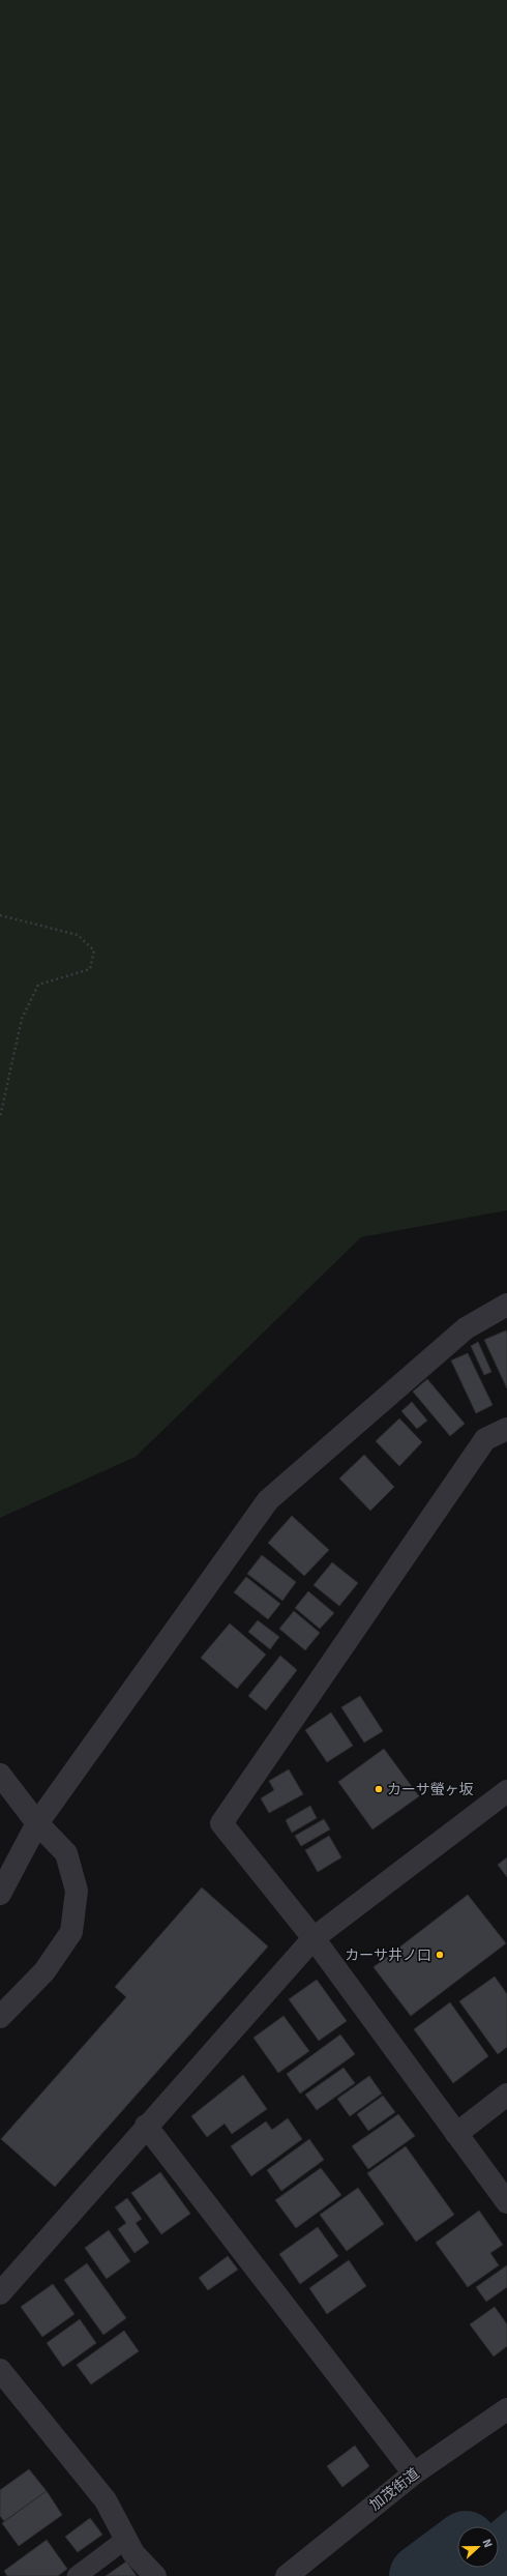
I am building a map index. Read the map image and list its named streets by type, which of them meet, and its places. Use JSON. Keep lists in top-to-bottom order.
{
  "streets": {
    "street": ["加茂街道"]
  },
  "places": ["カーサ螢ヶ坂", "カーサ井ノ口"],
  "north": "right"
}
